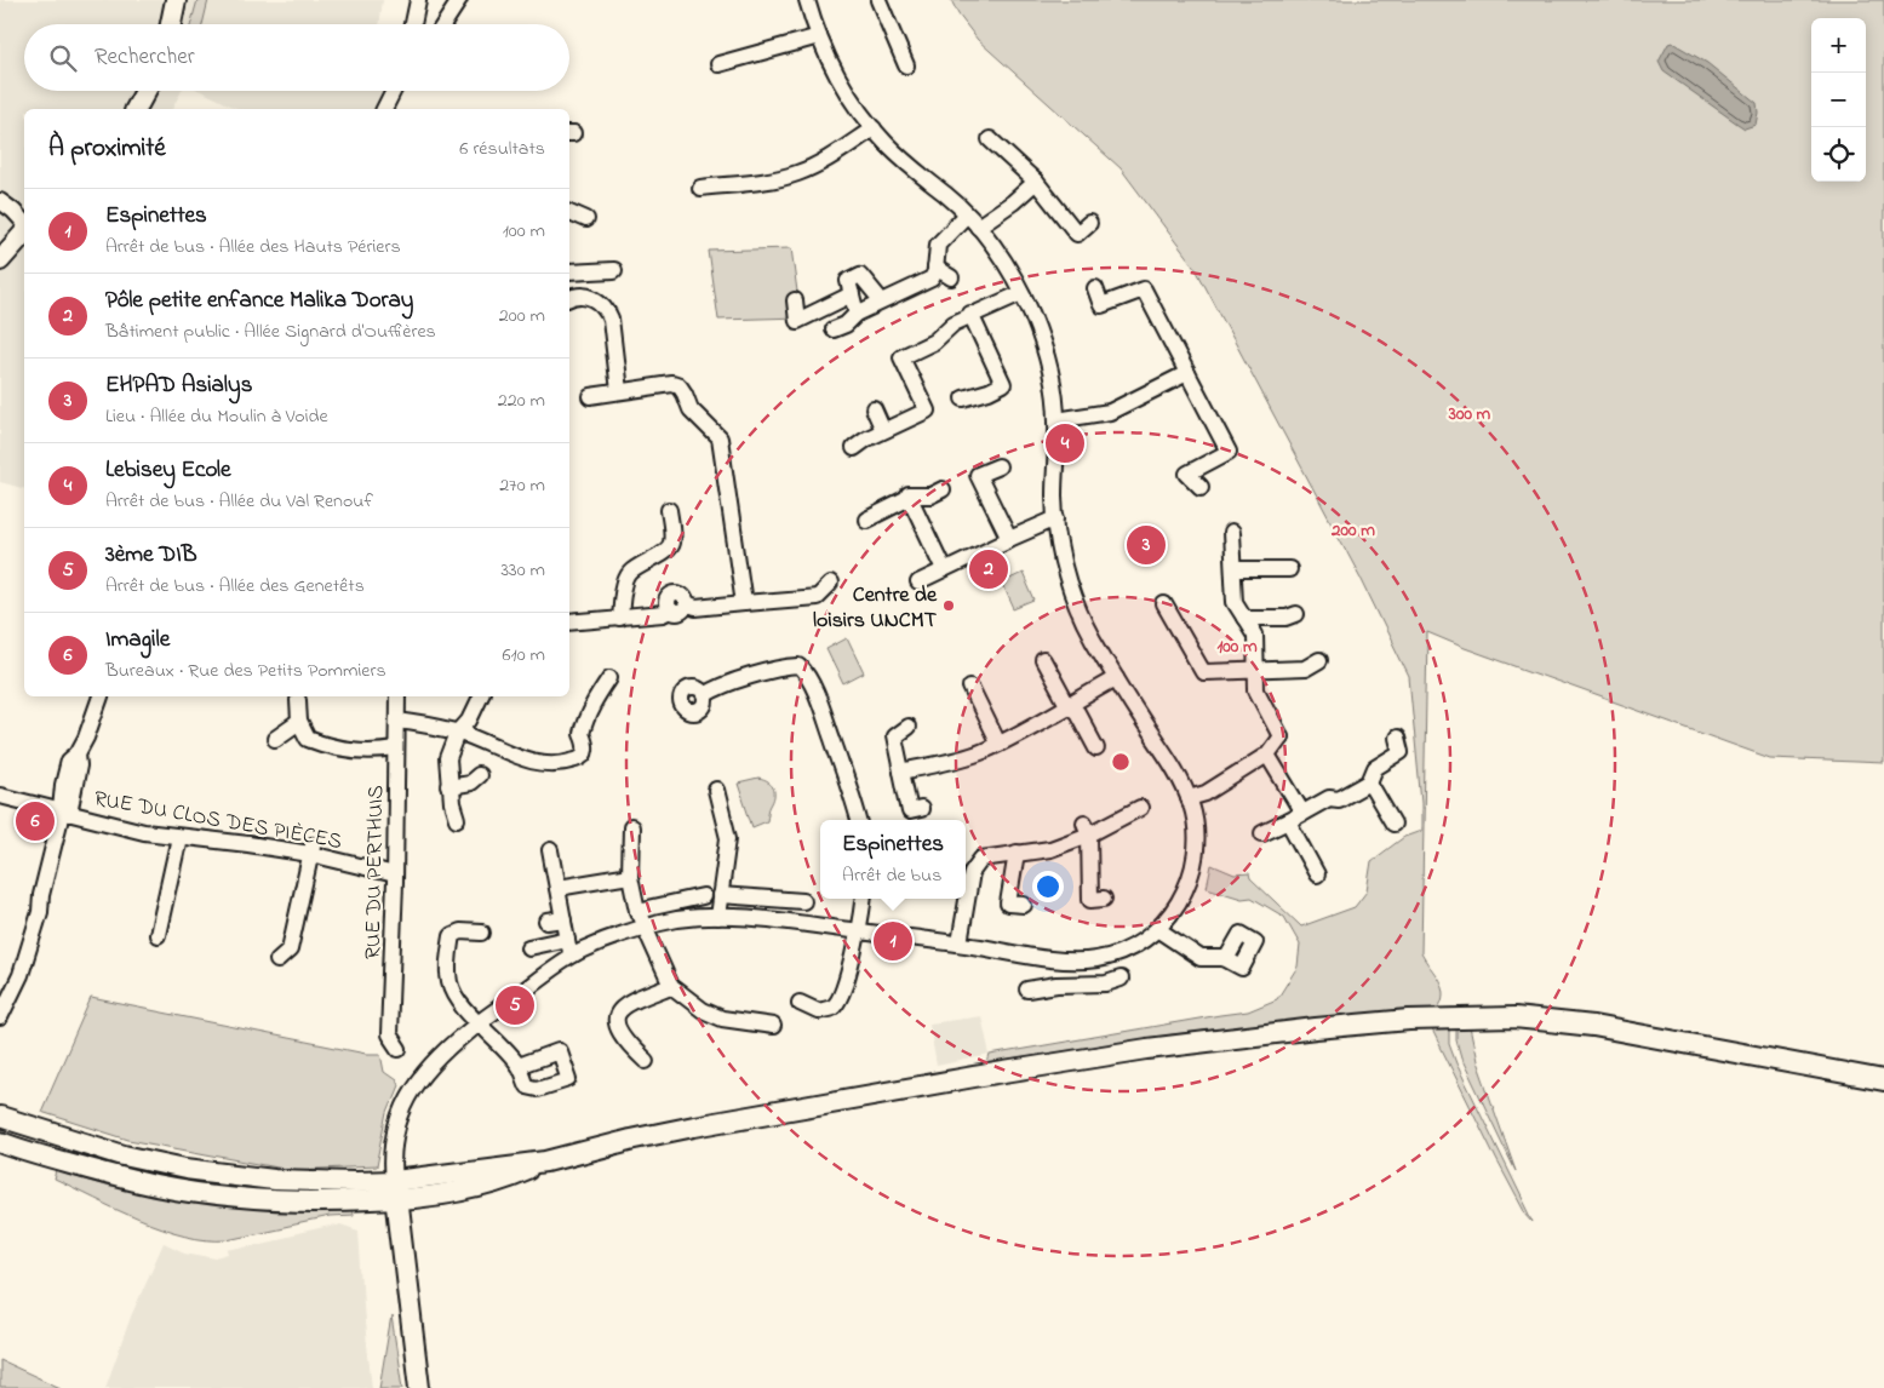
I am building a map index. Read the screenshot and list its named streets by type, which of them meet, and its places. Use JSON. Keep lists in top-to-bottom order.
{
  "streets": {
    "street": ["RUE DU CLOS DES PIÈCES", "RUE DU PERTHUIS"]
  },
  "crossings": [
    ["RUE DU CLOS DES PIÈCES", "RUE DU PERTHUIS"]
  ],
  "places": ["Centre de loisirs UNCMT"],
  "page": {
    "map_buttons": ["+", "−"],
    "search": "Rechercher",
    "heading": ["À proximité", "6 résultats"],
    "list": [
      {
        "mark": "1",
        "name": "Espinettes",
        "note": "Arrêt de bus · Allée des Hauts Périers",
        "value": "100 m"
      },
      {
        "mark": "2",
        "name": "Pôle petite enfance Malika Doray",
        "note": "Bâtiment public · Allée Signard d'Ouffières",
        "value": "200 m"
      },
      {
        "mark": "3",
        "name": "EHPAD Asialys",
        "note": "Lieu · Allée du Moulin à Voide",
        "value": "220 m"
      },
      {
        "mark": "4",
        "name": "Lebisey Ecole",
        "note": "Arrêt de bus · Allée du Val Renouf",
        "value": "270 m"
      },
      {
        "mark": "5",
        "name": "3ème DIB",
        "note": "Arrêt de bus · Allée des Genetêts",
        "value": "330 m"
      },
      {
        "mark": "6",
        "name": "Imagile",
        "note": "Bureaux · Rue des Petits Pommiers",
        "value": "610 m"
      }
    ],
    "pins": [
      "4",
      "3",
      "2",
      "6",
      "1",
      "5"
    ],
    "popup": ["Espinettes", "Arrêt de bus"]
  },
  "rings": ["300 m", "200 m", "100 m"]
}
